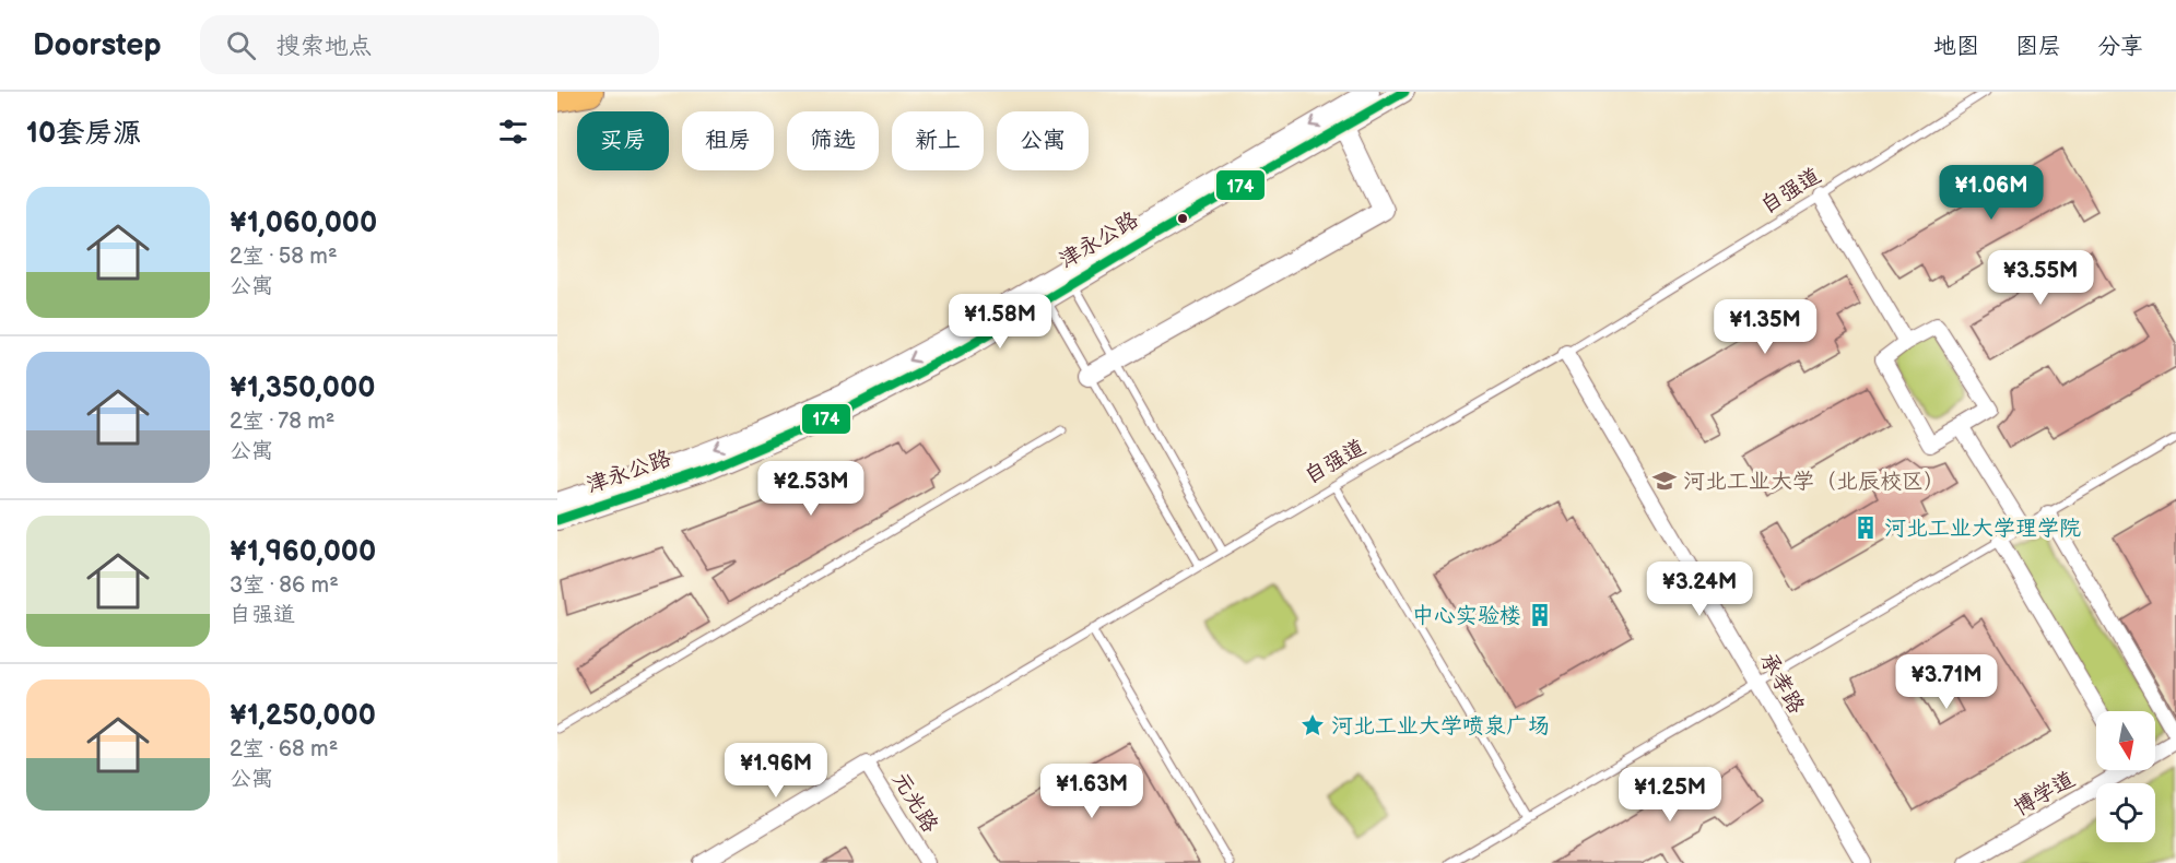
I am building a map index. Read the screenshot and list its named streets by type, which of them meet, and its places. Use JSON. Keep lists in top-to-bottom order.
{
  "streets": {
    "street": [
      "自强道",
      "津永公路",
      "承孝路",
      "博学道",
      "元光路"
    ]
  },
  "crossings": [
    ["自强道", "承孝路"],
    ["自强道", "元光路"]
  ],
  "places": {
    "school or university": ["河北工业大学（北辰校区）"],
    "building": ["河北工业大学理学院", "中心实验楼"],
    "place": ["河北工业大学喷泉广场"]
  },
  "lines": ["transit line 174"],
  "north": "bottom",
  "page": {
    "header": "Doorstep",
    "search": "搜索地点",
    "nav": ["地图", "图层", "分享"],
    "heading": "10套房源",
    "chip": [
      "买房",
      "租房",
      "筛选",
      "新上",
      "公寓"
    ],
    "price": [
      "¥1.06M",
      "¥3.55M",
      "¥1.58M",
      "¥1.35M",
      "¥2.53M",
      "¥3.24M",
      "¥3.71M",
      "¥1.96M",
      "¥1.63M",
      "¥1.25M"
    ],
    "list": [
      {
        "name": "¥1,060,000",
        "note": "2室 · 58 m² · 公寓"
      },
      {
        "name": "¥1,350,000",
        "note": "2室 · 78 m² · 公寓"
      },
      {
        "name": "¥1,960,000",
        "note": "3室 · 86 m² · 自强道"
      },
      {
        "name": "¥1,250,000",
        "note": "2室 · 68 m² · 公寓"
      }
    ]
  }
}
